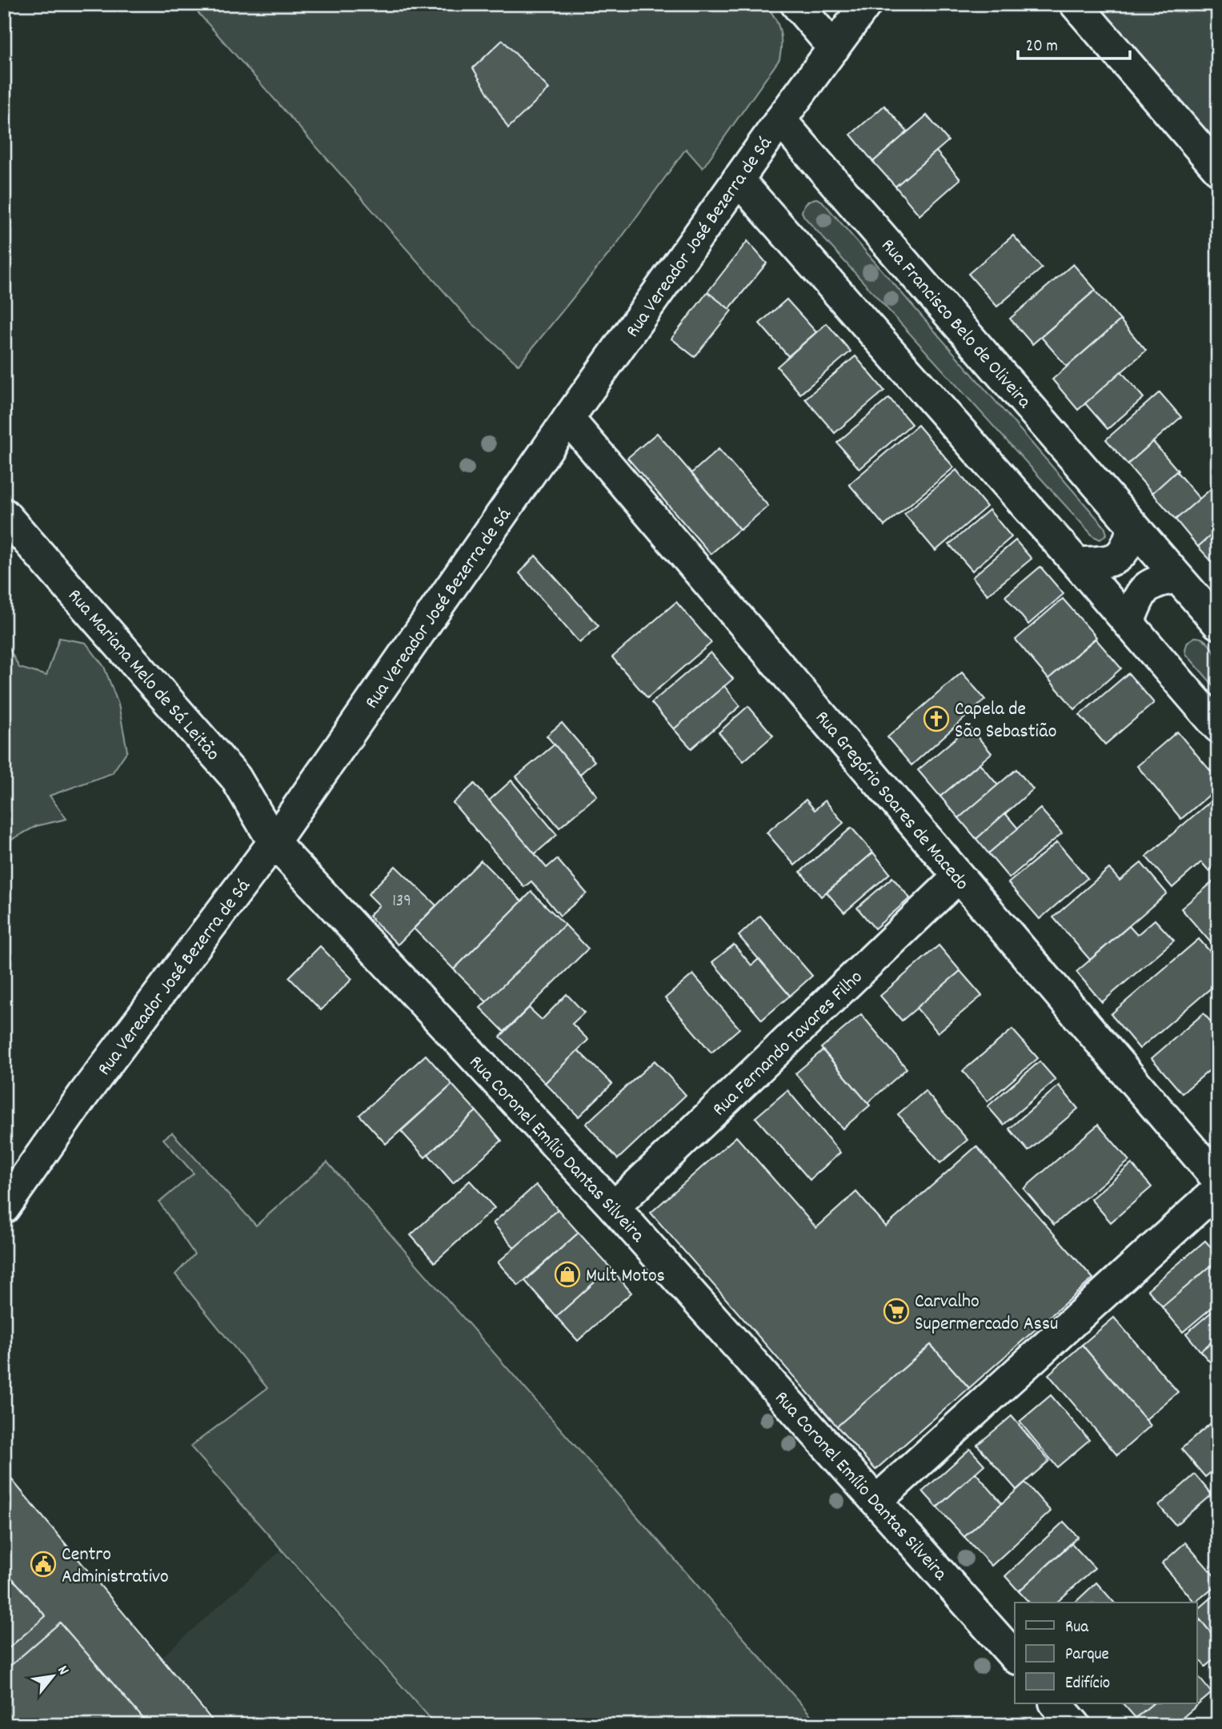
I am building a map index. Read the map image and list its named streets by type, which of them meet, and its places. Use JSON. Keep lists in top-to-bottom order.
{
  "streets": {
    "street": [
      "Rua Vereador José Bezerra de Sá",
      "Rua Francisco Belo de Oliveira",
      "Rua Mariana Melo de Sá Leitão",
      "Rua Gregório Soares de Macedo",
      "Rua Fernando Tavares Filho",
      "Rua Coronel Emílio Dantas Silveira"
    ]
  },
  "crossings": [
    ["Rua Vereador José Bezerra de Sá", "Rua Francisco Belo de Oliveira"],
    ["Rua Vereador José Bezerra de Sá", "Rua Mariana Melo de Sá Leitão"],
    ["Rua Vereador José Bezerra de Sá", "Rua Gregório Soares de Macedo"],
    ["Rua Vereador José Bezerra de Sá", "Rua Coronel Emílio Dantas Silveira"],
    ["Rua Mariana Melo de Sá Leitão", "Rua Coronel Emílio Dantas Silveira"],
    ["Rua Gregório Soares de Macedo", "Rua Fernando Tavares Filho"],
    ["Rua Fernando Tavares Filho", "Rua Coronel Emílio Dantas Silveira"]
  ],
  "places": {
    "church": ["Capela de São Sebastião"],
    "shop": ["Mult Motos"],
    "supermarket": ["Carvalho Supermercado Assu"],
    "public building": ["Centro Administrativo"]
  },
  "house_numbers": ["139"],
  "legend": ["Rua", "Parque", "Edifício"],
  "scale_bar": "20 m",
  "north": "top right"
}
